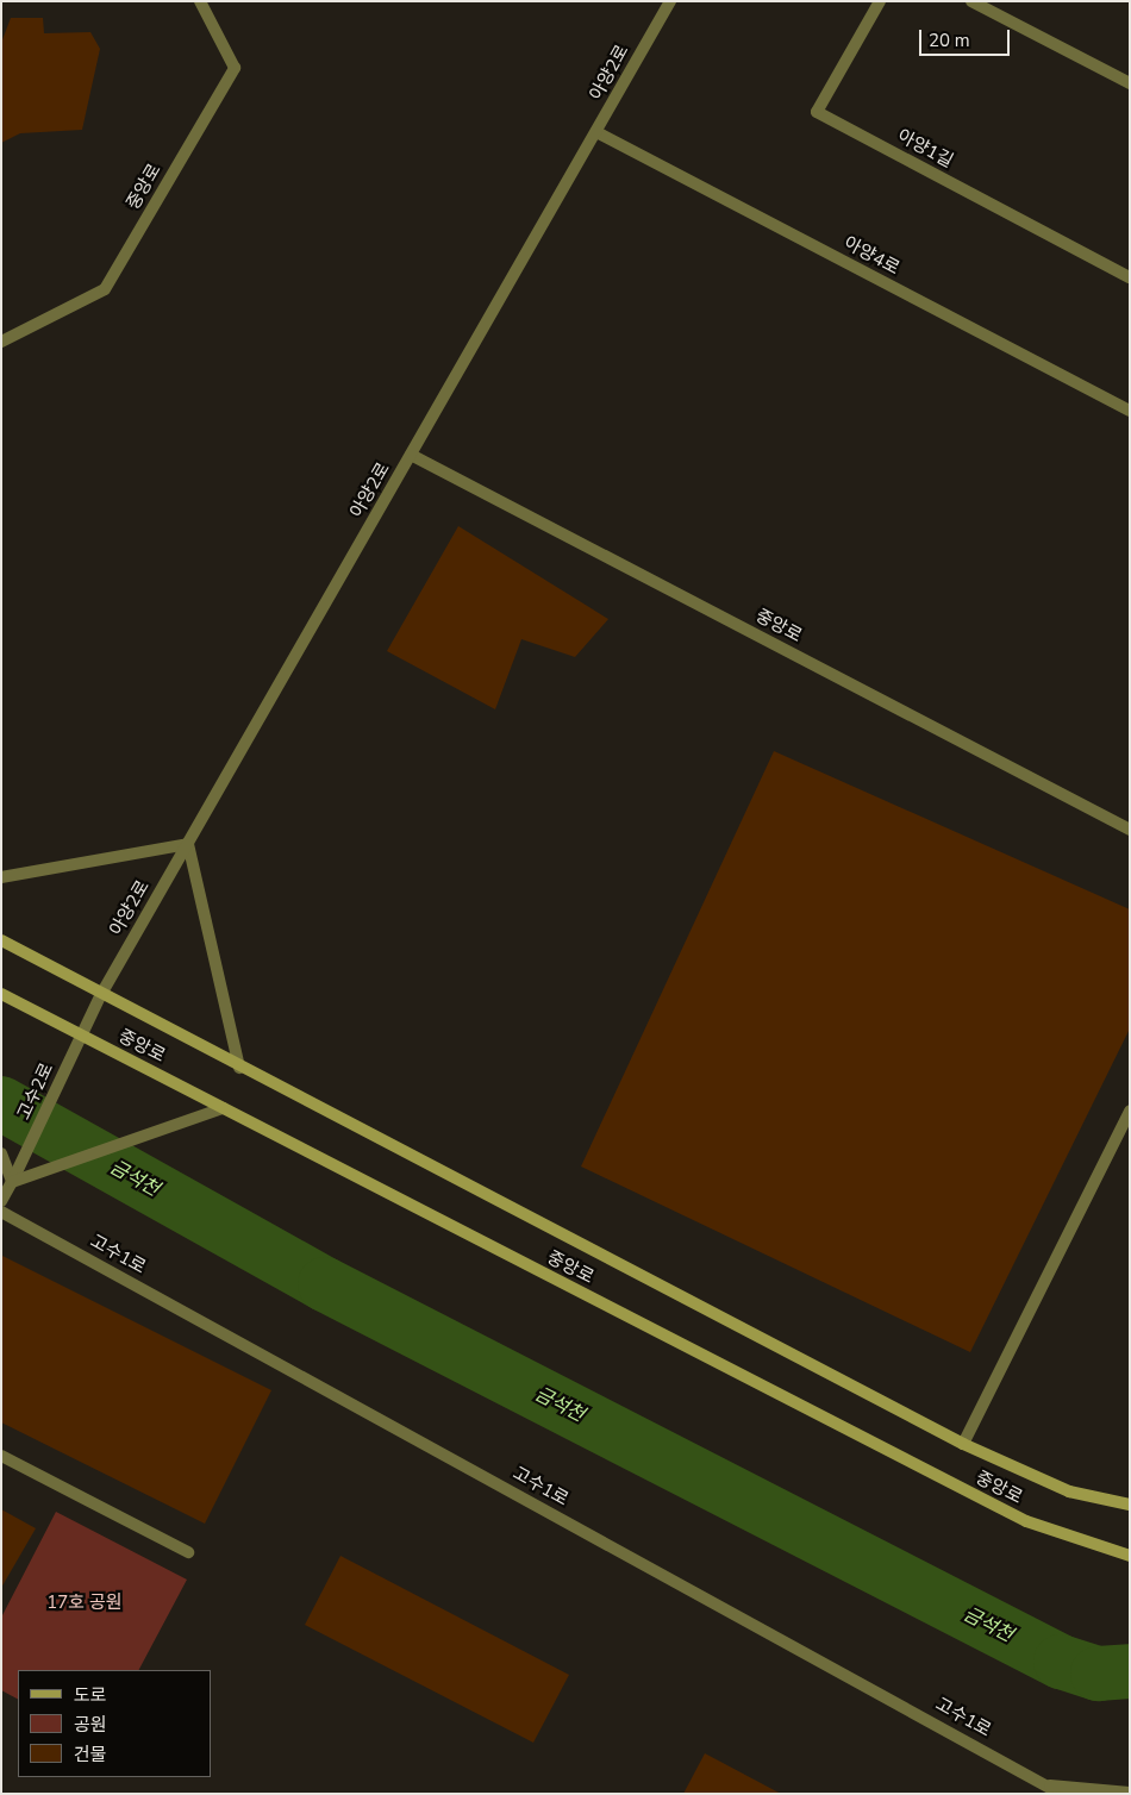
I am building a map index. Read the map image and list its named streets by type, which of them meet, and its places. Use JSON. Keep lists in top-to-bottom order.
{
  "streets": {
    "main road": ["중앙로"],
    "street": [
      "아양2로",
      "아양1길",
      "아양4로",
      "고수2로",
      "고수1로"
    ]
  },
  "crossings": [
    ["아양2로", "중앙로"],
    ["아양2로", "아양4로"],
    ["아양2로", "고수2로"],
    ["중앙로", "고수2로"]
  ],
  "water": ["금석천"],
  "parks": ["17호 공원"],
  "legend": ["도로", "공원", "건물"],
  "scale_bar": "20 m"
}
